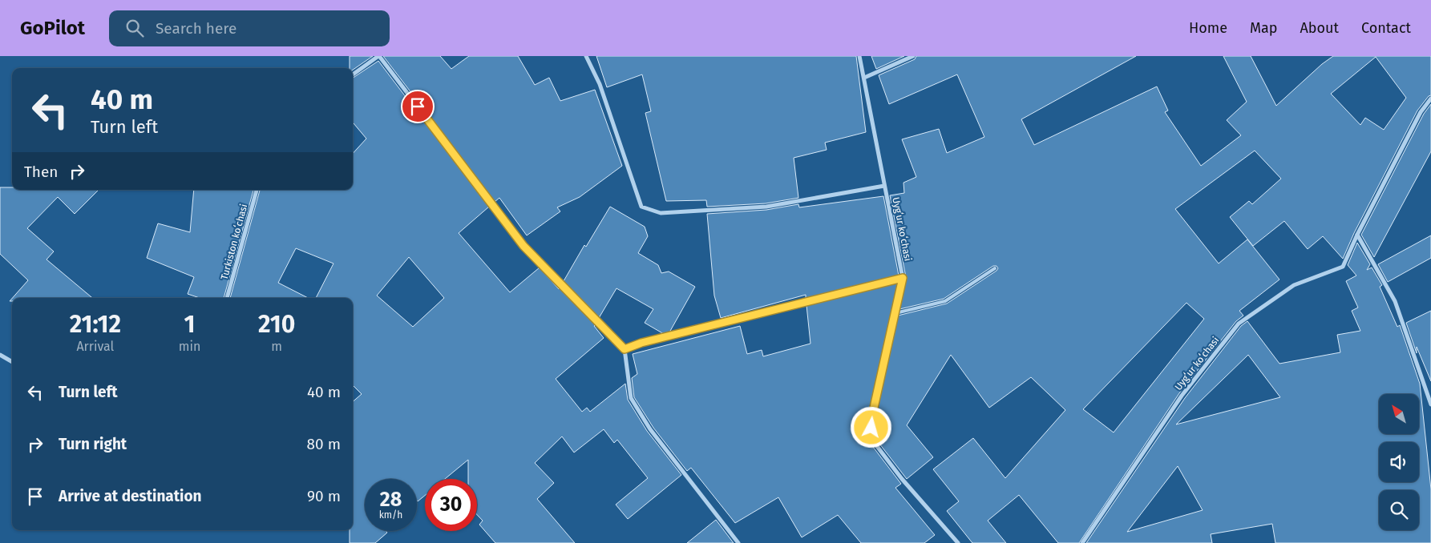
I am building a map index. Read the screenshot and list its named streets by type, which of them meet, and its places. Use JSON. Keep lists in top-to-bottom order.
{
  "streets": {
    "street": ["Uygʻur koʻchasi", "Turkiston koʻchasi"]
  },
  "north": "top left",
  "page": {
    "header": "GoPilot",
    "search": "Search here",
    "nav": [
      "Home",
      "Map",
      "About",
      "Contact"
    ],
    "turn": ["40 m", "Turn left"],
    "then": "Then",
    "eta": [
      "21:12",
      "Arrival",
      "1",
      "min",
      "210",
      "m"
    ],
    "list": [
      {
        "name": "Turn left",
        "value": "40 m"
      },
      {
        "name": "Turn right",
        "value": "80 m"
      },
      {
        "name": "Arrive at destination",
        "value": "90 m"
      }
    ],
    "speed": "28 km/h",
    "limit": "30"
  }
}
